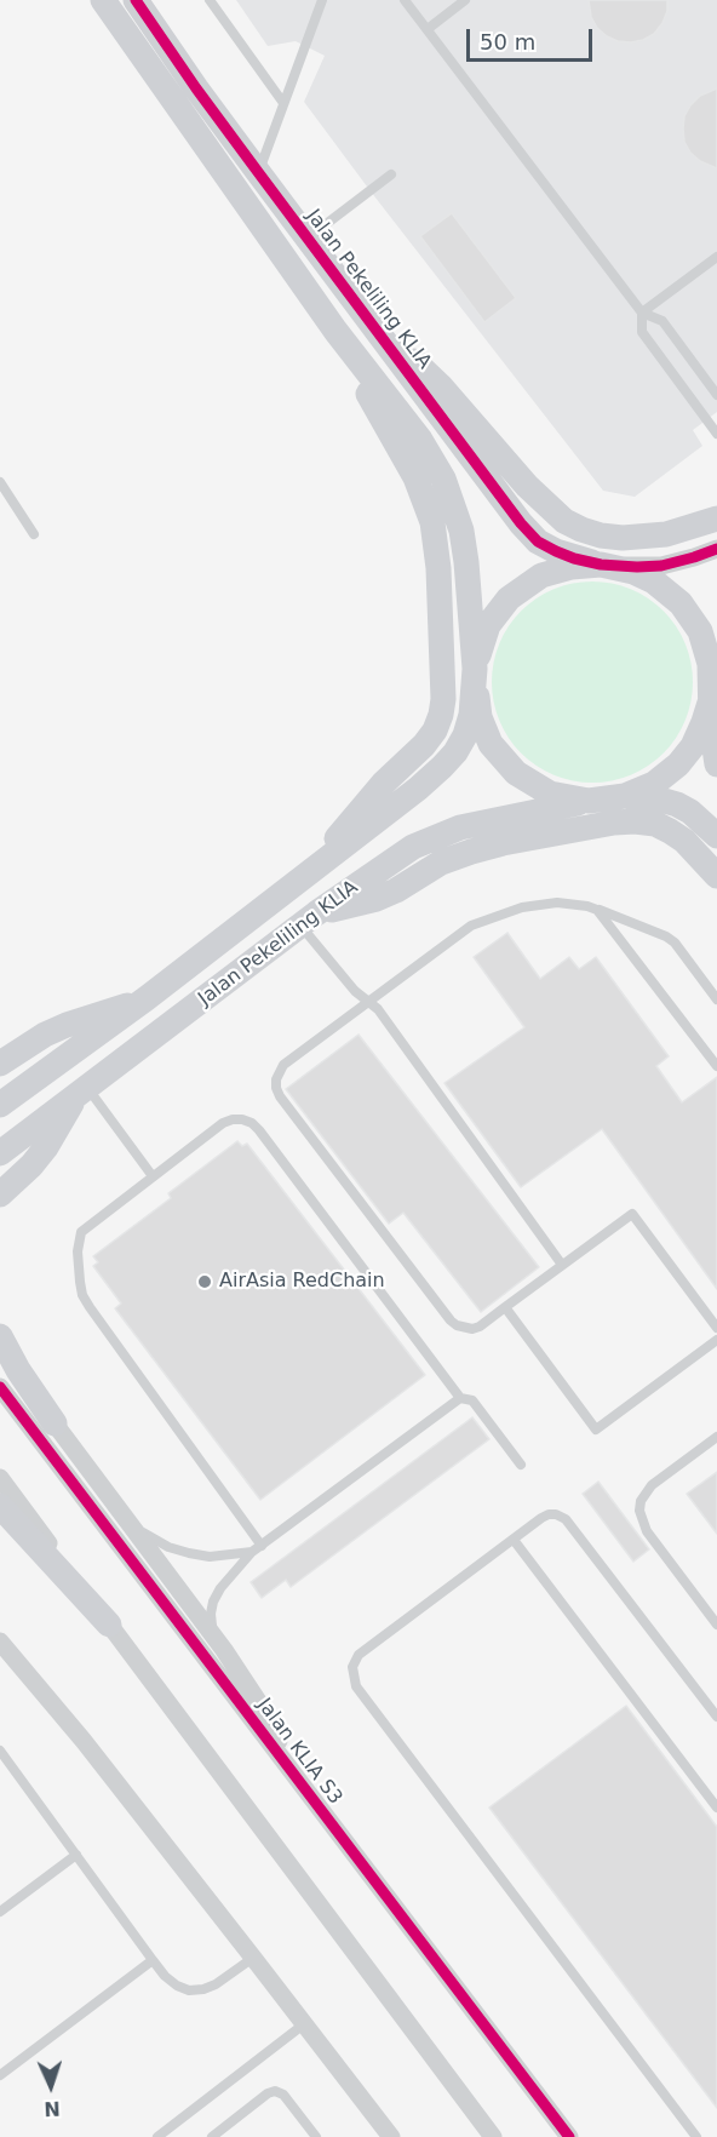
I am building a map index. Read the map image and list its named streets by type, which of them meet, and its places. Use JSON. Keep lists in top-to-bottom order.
{
  "streets": {
    "main road": ["Jalan Pekeliling KLIA"],
    "street": ["Jalan KLIA S3"]
  },
  "places": ["AirAsia RedChain"],
  "scale_bar": "50 m",
  "north": "bottom"
}
